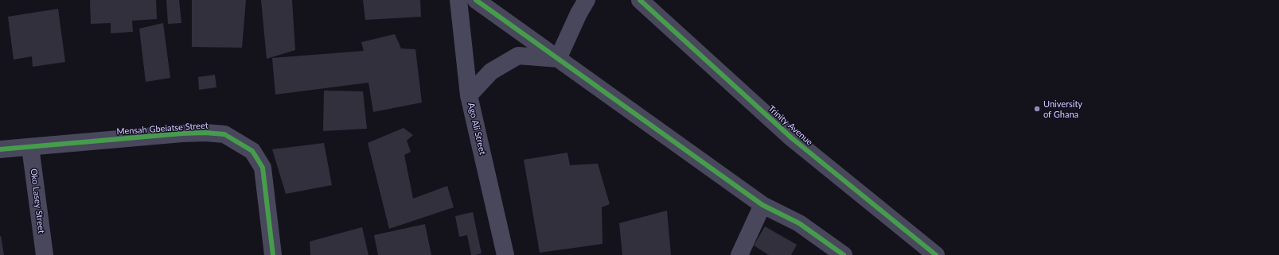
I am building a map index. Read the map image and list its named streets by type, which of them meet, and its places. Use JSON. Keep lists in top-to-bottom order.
{
  "streets": {
    "street": [
      "Trinity Avenue",
      "Mensah Gbeiatse Street",
      "Ago Ali Street",
      "Oko Lasey Street"
    ]
  },
  "crossings": [
    ["Mensah Gbeiatse Street", "Oko Lasey Street"]
  ],
  "places": ["University of Ghana"]
}
